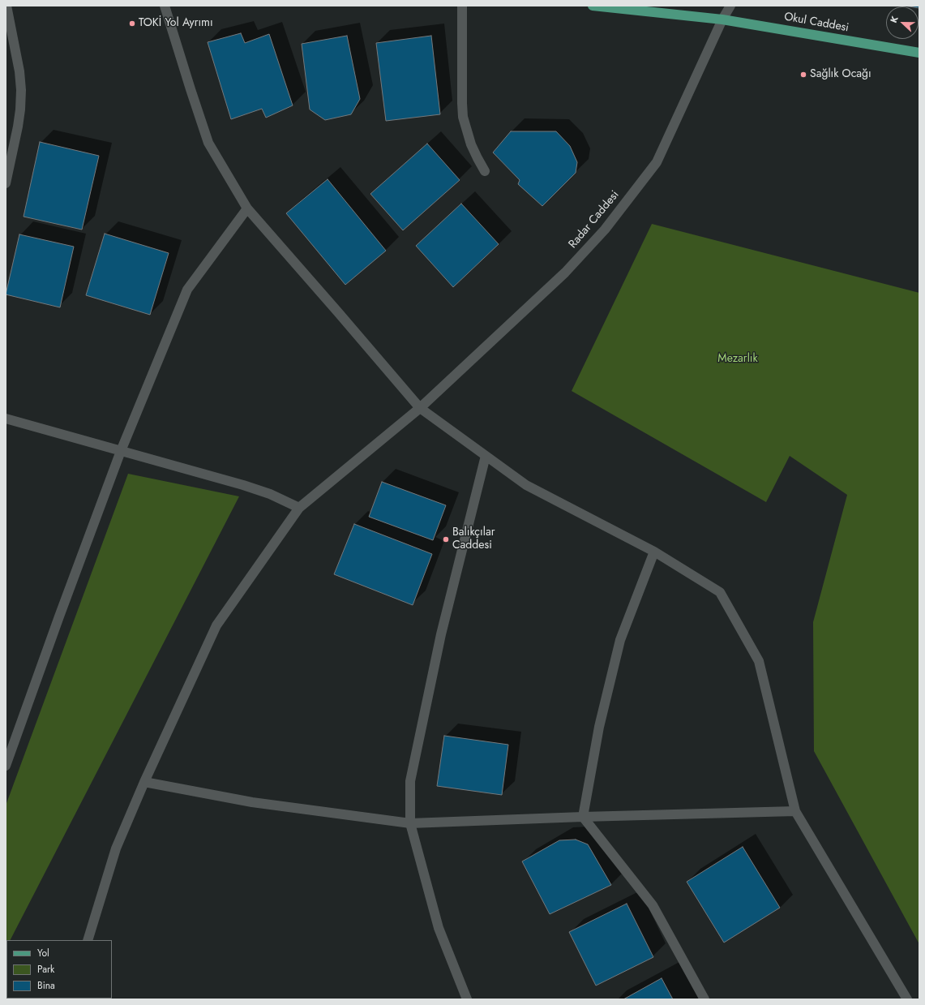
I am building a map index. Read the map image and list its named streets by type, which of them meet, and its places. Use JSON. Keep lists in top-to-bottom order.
{
  "streets": {
    "main road": ["Okul Caddesi"],
    "street": ["Radar Caddesi"]
  },
  "crossings": [
    ["Okul Caddesi", "Radar Caddesi"]
  ],
  "parks": ["Mezarlık"],
  "places": ["TOKİ Yol Ayrımı", "Sağlık Ocağı", "Balıkçılar Caddesi"],
  "legend": ["Yol", "Park", "Bina"],
  "north": "left"
}
